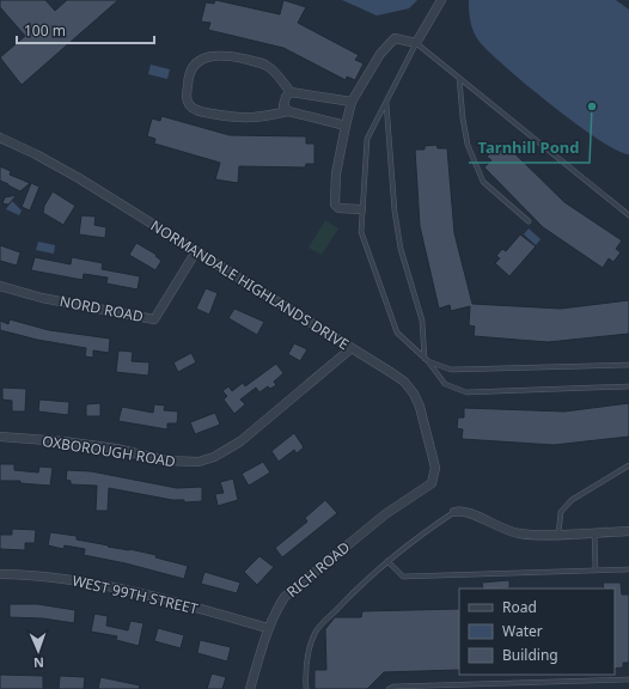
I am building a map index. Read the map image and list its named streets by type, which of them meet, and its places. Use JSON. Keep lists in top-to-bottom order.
{
  "streets": {
    "street": [
      "NORMANDALE HIGHLANDS DRIVE",
      "NORD ROAD",
      "OXBOROUGH ROAD",
      "RICH ROAD",
      "WEST 99TH STREET"
    ]
  },
  "crossings": [
    ["NORMANDALE HIGHLANDS DRIVE", "NORD ROAD"],
    ["NORMANDALE HIGHLANDS DRIVE", "OXBOROUGH ROAD"],
    ["NORMANDALE HIGHLANDS DRIVE", "RICH ROAD"],
    ["RICH ROAD", "WEST 99TH STREET"]
  ],
  "places": ["Tarnhill Pond"],
  "legend": ["Road", "Water", "Building"],
  "scale_bar": "100 m",
  "north": "bottom"
}
